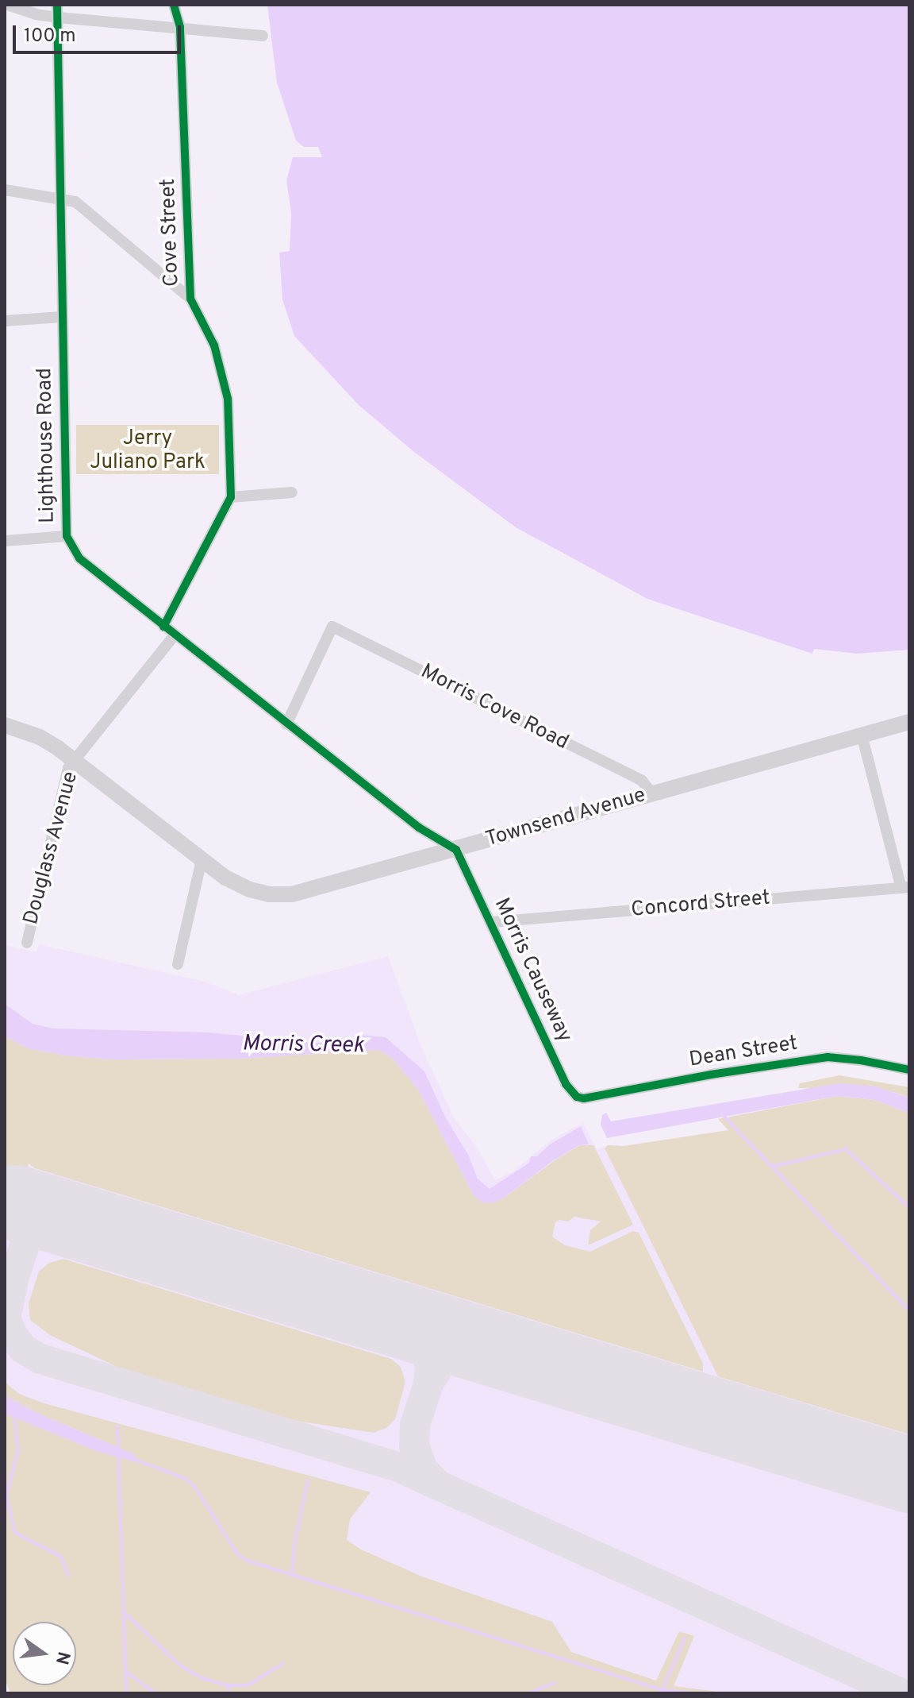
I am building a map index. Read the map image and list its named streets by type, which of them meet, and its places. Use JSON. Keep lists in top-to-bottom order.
{
  "streets": {
    "main road": ["Townsend Avenue"],
    "street": [
      "Cove Street",
      "Lighthouse Road",
      "Morris Cove Road",
      "Douglass Avenue",
      "Concord Street",
      "Morris Causeway",
      "Dean Street"
    ]
  },
  "crossings": [
    ["Cove Street", "Lighthouse Road"],
    ["Lighthouse Road", "Morris Cove Road"],
    ["Lighthouse Road", "Townsend Avenue"],
    ["Lighthouse Road", "Douglass Avenue"],
    ["Lighthouse Road", "Morris Causeway"],
    ["Morris Cove Road", "Townsend Avenue"],
    ["Townsend Avenue", "Douglass Avenue"],
    ["Townsend Avenue", "Morris Causeway"],
    ["Concord Street", "Morris Causeway"],
    ["Morris Causeway", "Dean Street"]
  ],
  "water": ["Morris Creek"],
  "parks": ["Jerry Juliano Park"],
  "scale_bar": "100 m",
  "north": "right"
}
